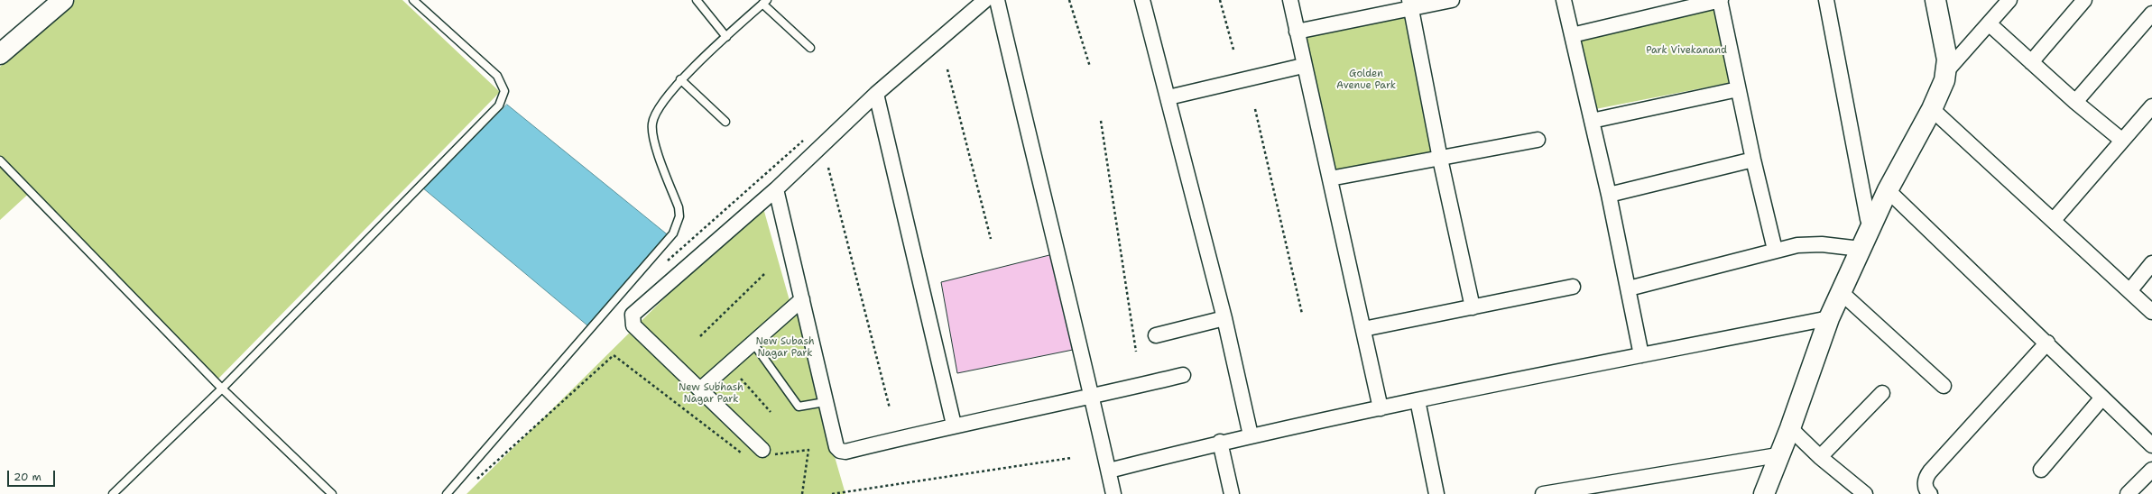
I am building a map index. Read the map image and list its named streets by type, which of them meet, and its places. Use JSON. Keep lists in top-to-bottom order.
{
  "parks": [
    "Park Vivekanand",
    "Golden Avenue Park",
    "New Subash Nagar Park",
    "New Subhash Nagar Park"
  ],
  "scale_bar": "20 m"
}
